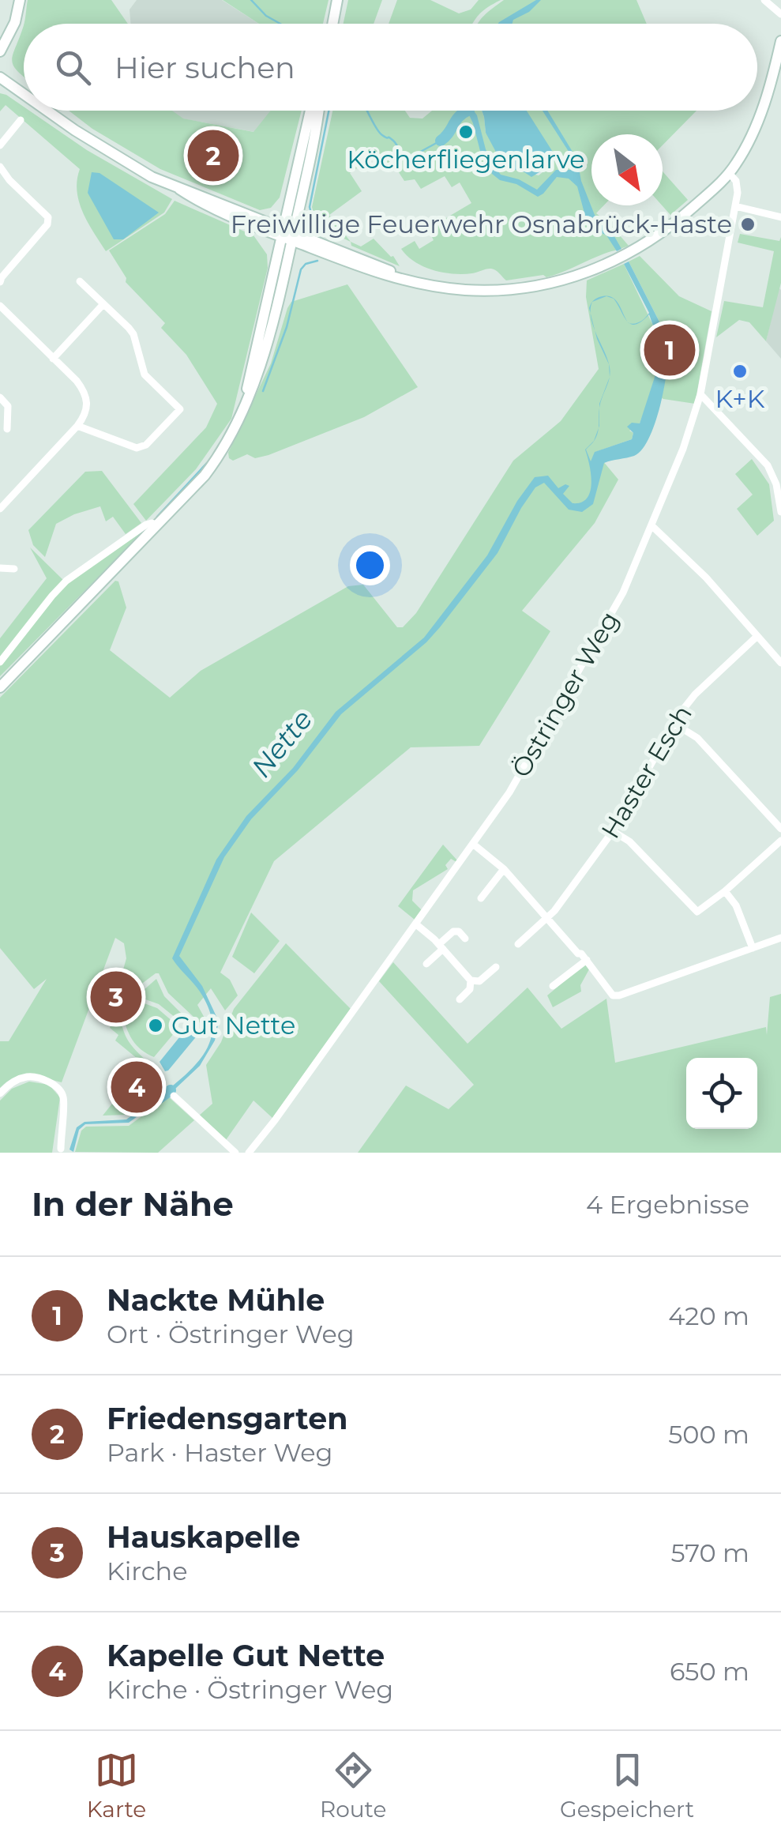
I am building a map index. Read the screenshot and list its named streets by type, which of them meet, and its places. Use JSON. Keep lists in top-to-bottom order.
{
  "streets": {
    "street": ["Östringer Weg", "Haster Esch"]
  },
  "water": ["Nette"],
  "places": [
    "Köcherfliegenlarve",
    "Freiwillige Feuerwehr Osnabrück-Haste",
    "K+K",
    "Gut Nette"
  ],
  "north": "bottom right",
  "page": {
    "search": "Hier suchen",
    "pins": [
      "2",
      "1",
      "3",
      "4"
    ],
    "heading": ["In der Nähe", "4 Ergebnisse"],
    "list": [
      {
        "mark": "1",
        "name": "Nackte Mühle",
        "note": "Ort · Östringer Weg",
        "value": "420 m"
      },
      {
        "mark": "2",
        "name": "Friedensgarten",
        "note": "Park · Haster Weg",
        "value": "500 m"
      },
      {
        "mark": "3",
        "name": "Hauskapelle",
        "note": "Kirche",
        "value": "570 m"
      },
      {
        "mark": "4",
        "name": "Kapelle Gut Nette",
        "note": "Kirche · Östringer Weg",
        "value": "650 m"
      }
    ],
    "nav": ["Karte", "Route", "Gespeichert"]
  }
}
